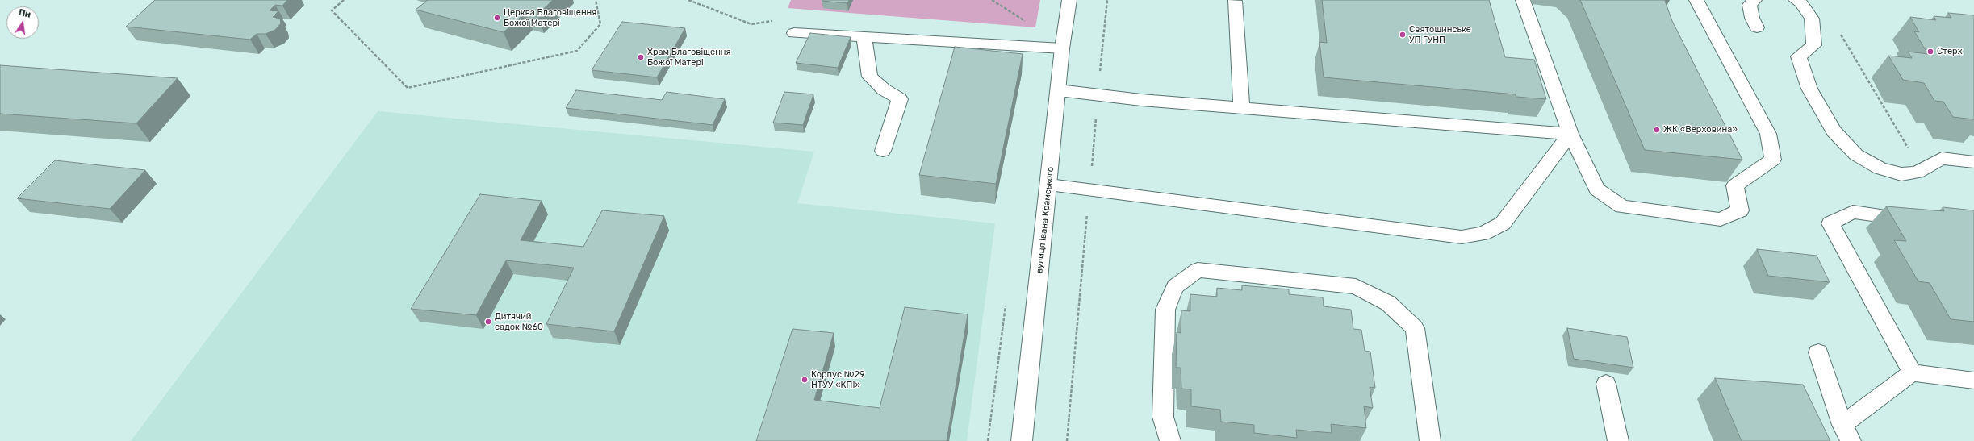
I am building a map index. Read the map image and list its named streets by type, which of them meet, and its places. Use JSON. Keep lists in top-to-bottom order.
{
  "streets": {
    "street": ["вулиця Івана Крамського"]
  },
  "places": [
    "Церква Благовіщення Божої Матері",
    "Святошинське УП ГУНП",
    "Стерх",
    "Храм Благовіщення Божої Матері",
    "ЖК «Верховина»",
    "Дитячий садок №60",
    "Корпус №29 НТУУ «КПІ»"
  ],
  "north": "top"
}
